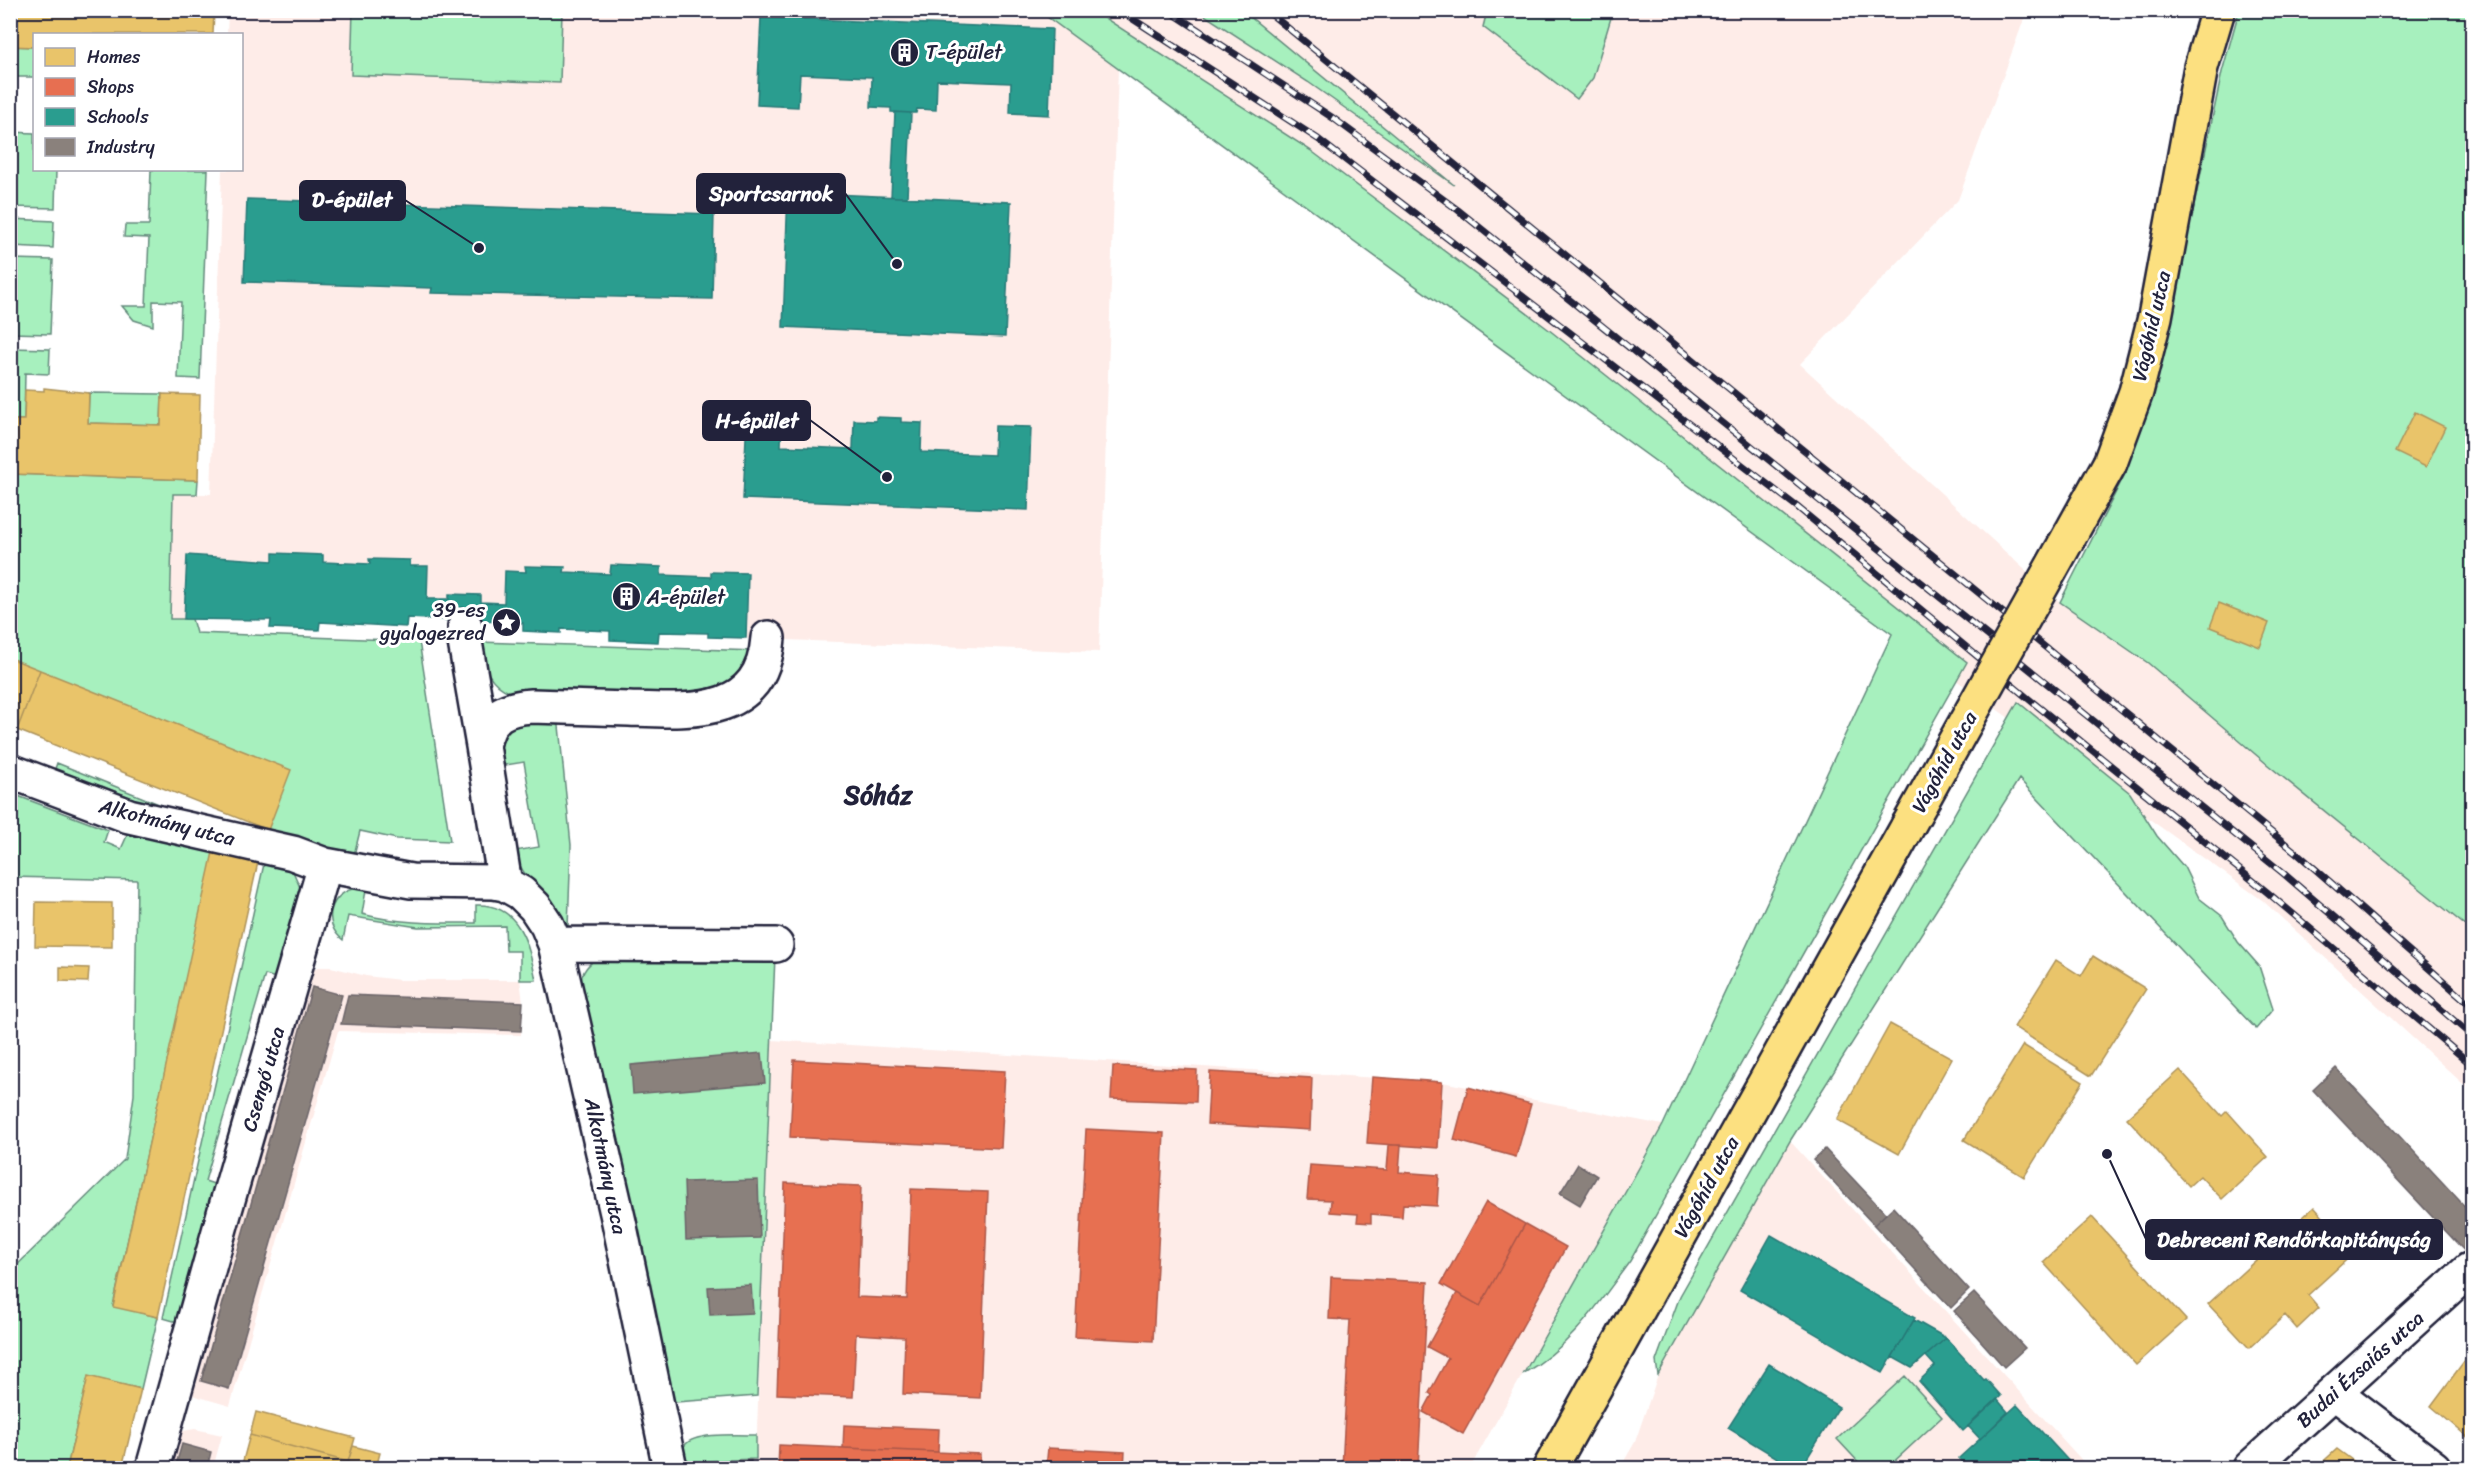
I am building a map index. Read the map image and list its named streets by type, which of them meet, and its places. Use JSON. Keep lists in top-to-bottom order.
{
  "streets": {
    "main road": ["Vágóhíd utca"],
    "street": ["Alkotmány utca", "Csengő utca", "Budai Ézsaiás utca"]
  },
  "crossings": [
    ["Alkotmány utca", "Csengő utca"]
  ],
  "districts": ["Sóház"],
  "places": {
    "building": ["T-épület", "A-épület"],
    "other": [
      "D-épület",
      "Sportcsarnok",
      "H-épület",
      "Debreceni Rendőrkapitányság"
    ],
    "place": ["39-es gyalogezred"]
  },
  "legend": [
    "Homes",
    "Shops",
    "Schools",
    "Industry"
  ]
}
